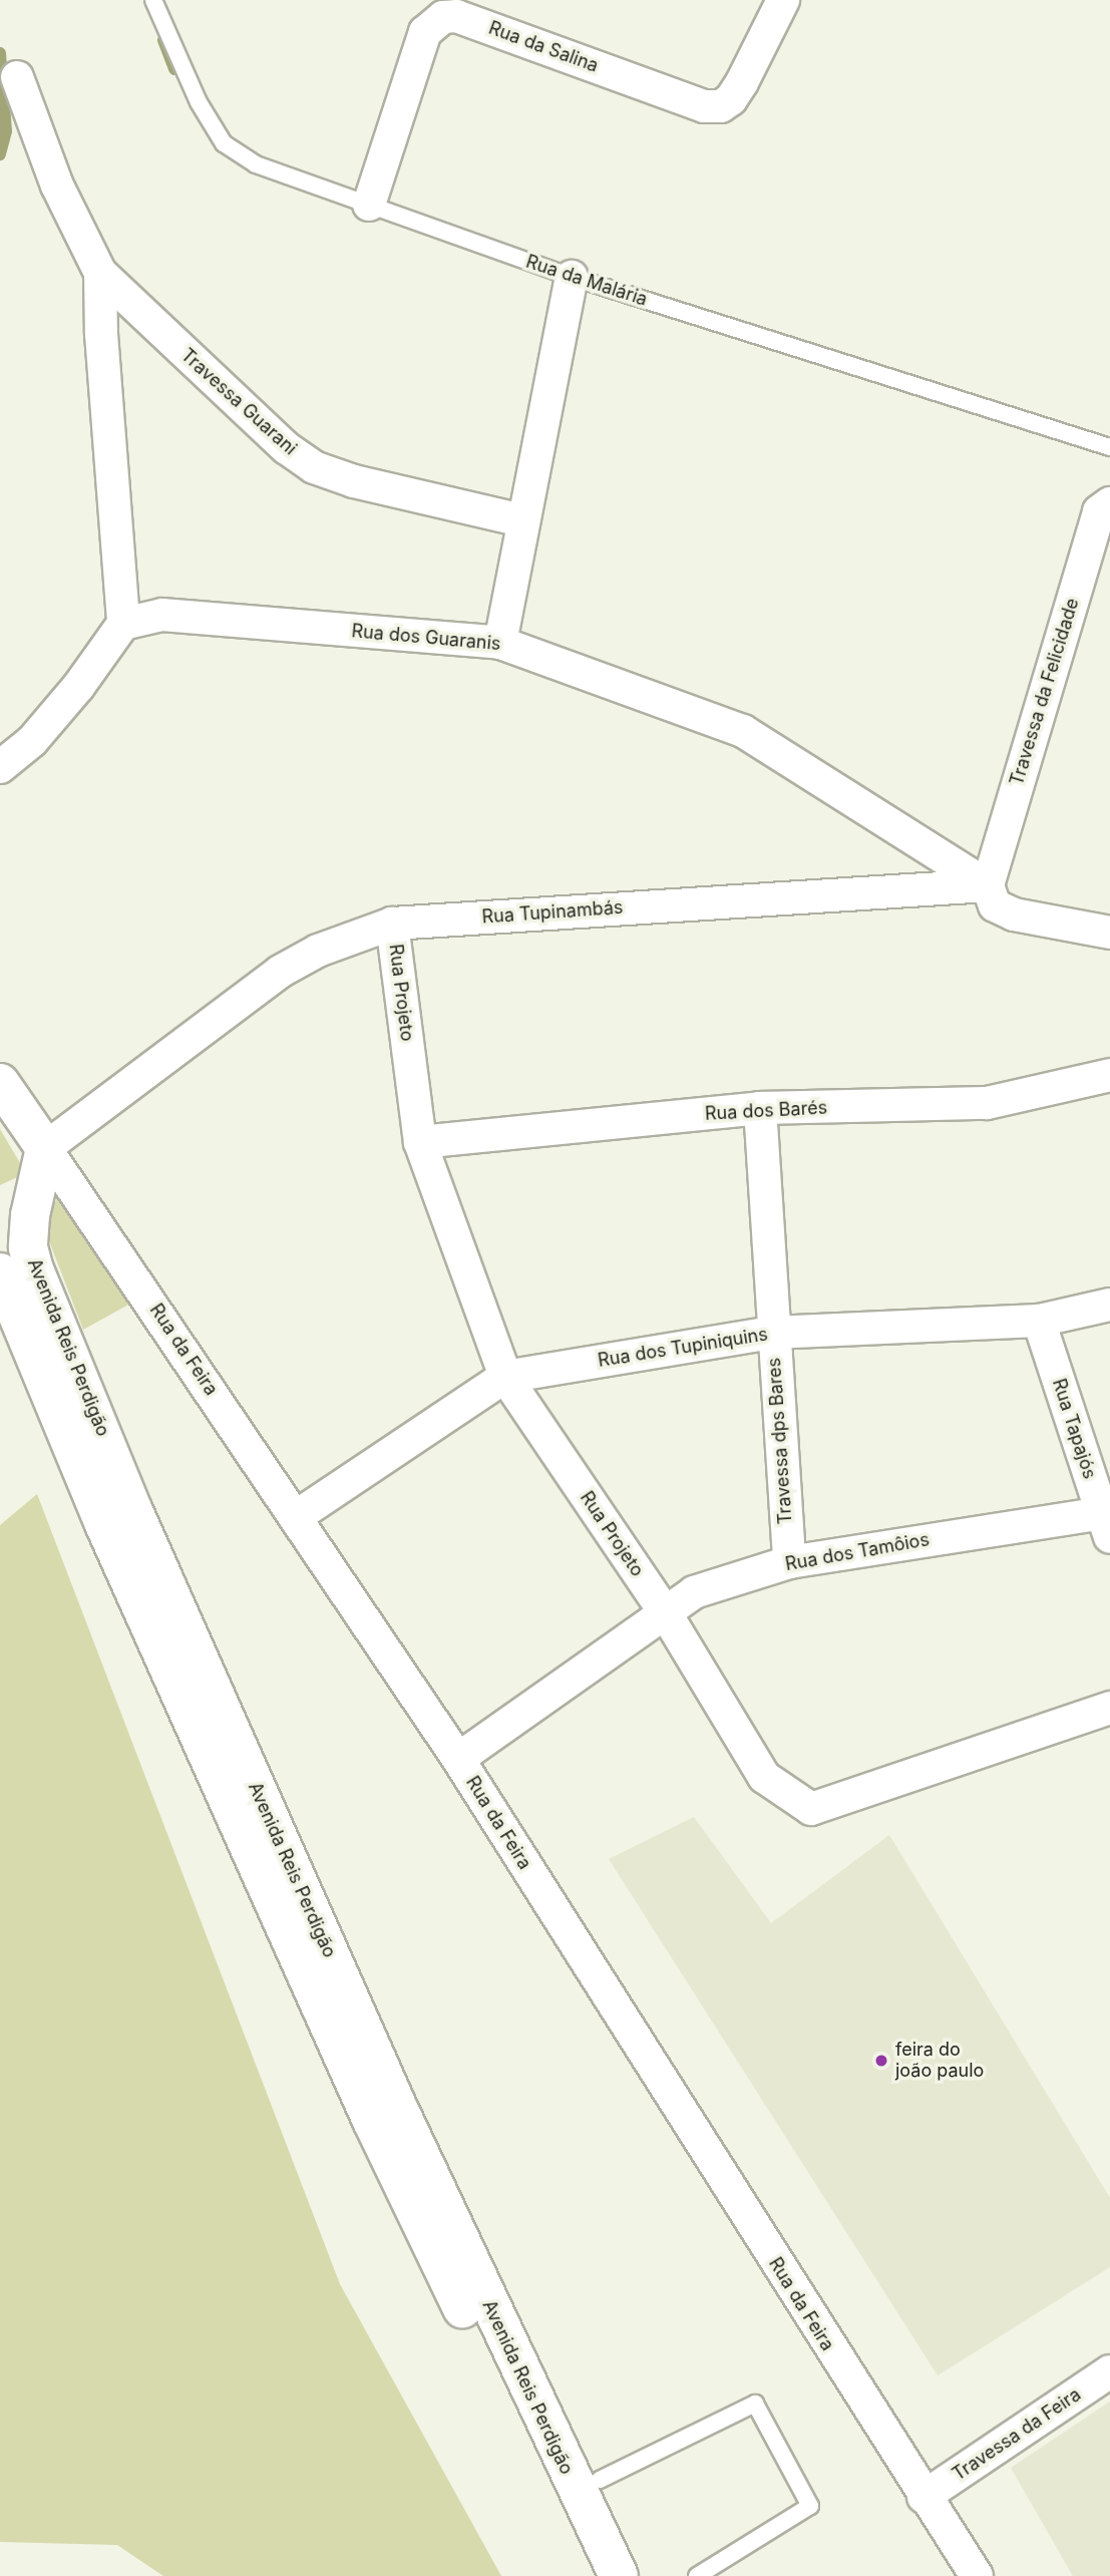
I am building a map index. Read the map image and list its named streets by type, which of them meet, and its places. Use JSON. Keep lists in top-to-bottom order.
{
  "streets": {
    "street": [
      "Rua da Salina",
      "Travessa Guarani",
      "Rua dos Guaranis",
      "Travessa da Felicidade",
      "Rua Tupinambás",
      "Rua Projeto",
      "Rua dos Barés",
      "Avenida Reis Perdigão",
      "Rua dos Tupiniquins",
      "Rua da Feira",
      "Rua Tapajós",
      "Travessa dps Bares",
      "Rua dos Tamôios",
      "Travessa da Feira"
    ],
    "lane": ["Rua da Malária"]
  },
  "crossings": [
    ["Rua da Salina", "Rua da Malária"],
    ["Travessa Guarani", "Rua dos Guaranis"],
    ["Rua dos Guaranis", "Travessa da Felicidade"],
    ["Rua dos Guaranis", "Rua Tupinambás"],
    ["Travessa da Felicidade", "Rua Tupinambás"],
    ["Rua Tupinambás", "Rua Projeto"],
    ["Rua Tupinambás", "Avenida Reis Perdigão"],
    ["Rua Tupinambás", "Rua da Feira"],
    ["Rua Projeto", "Rua dos Barés"],
    ["Rua Projeto", "Rua dos Tupiniquins"],
    ["Rua Projeto", "Rua dos Tamôios"],
    ["Rua dos Barés", "Travessa dps Bares"],
    ["Avenida Reis Perdigão", "Rua da Feira"],
    ["Rua dos Tupiniquins", "Rua da Feira"],
    ["Rua dos Tupiniquins", "Rua Tapajós"],
    ["Rua dos Tupiniquins", "Travessa dps Bares"],
    ["Rua da Feira", "Rua dos Tamôios"],
    ["Rua da Feira", "Travessa da Feira"],
    ["Rua Tapajós", "Rua dos Tamôios"],
    ["Travessa dps Bares", "Rua dos Tamôios"]
  ],
  "places": ["feira do joão paulo"]
}
